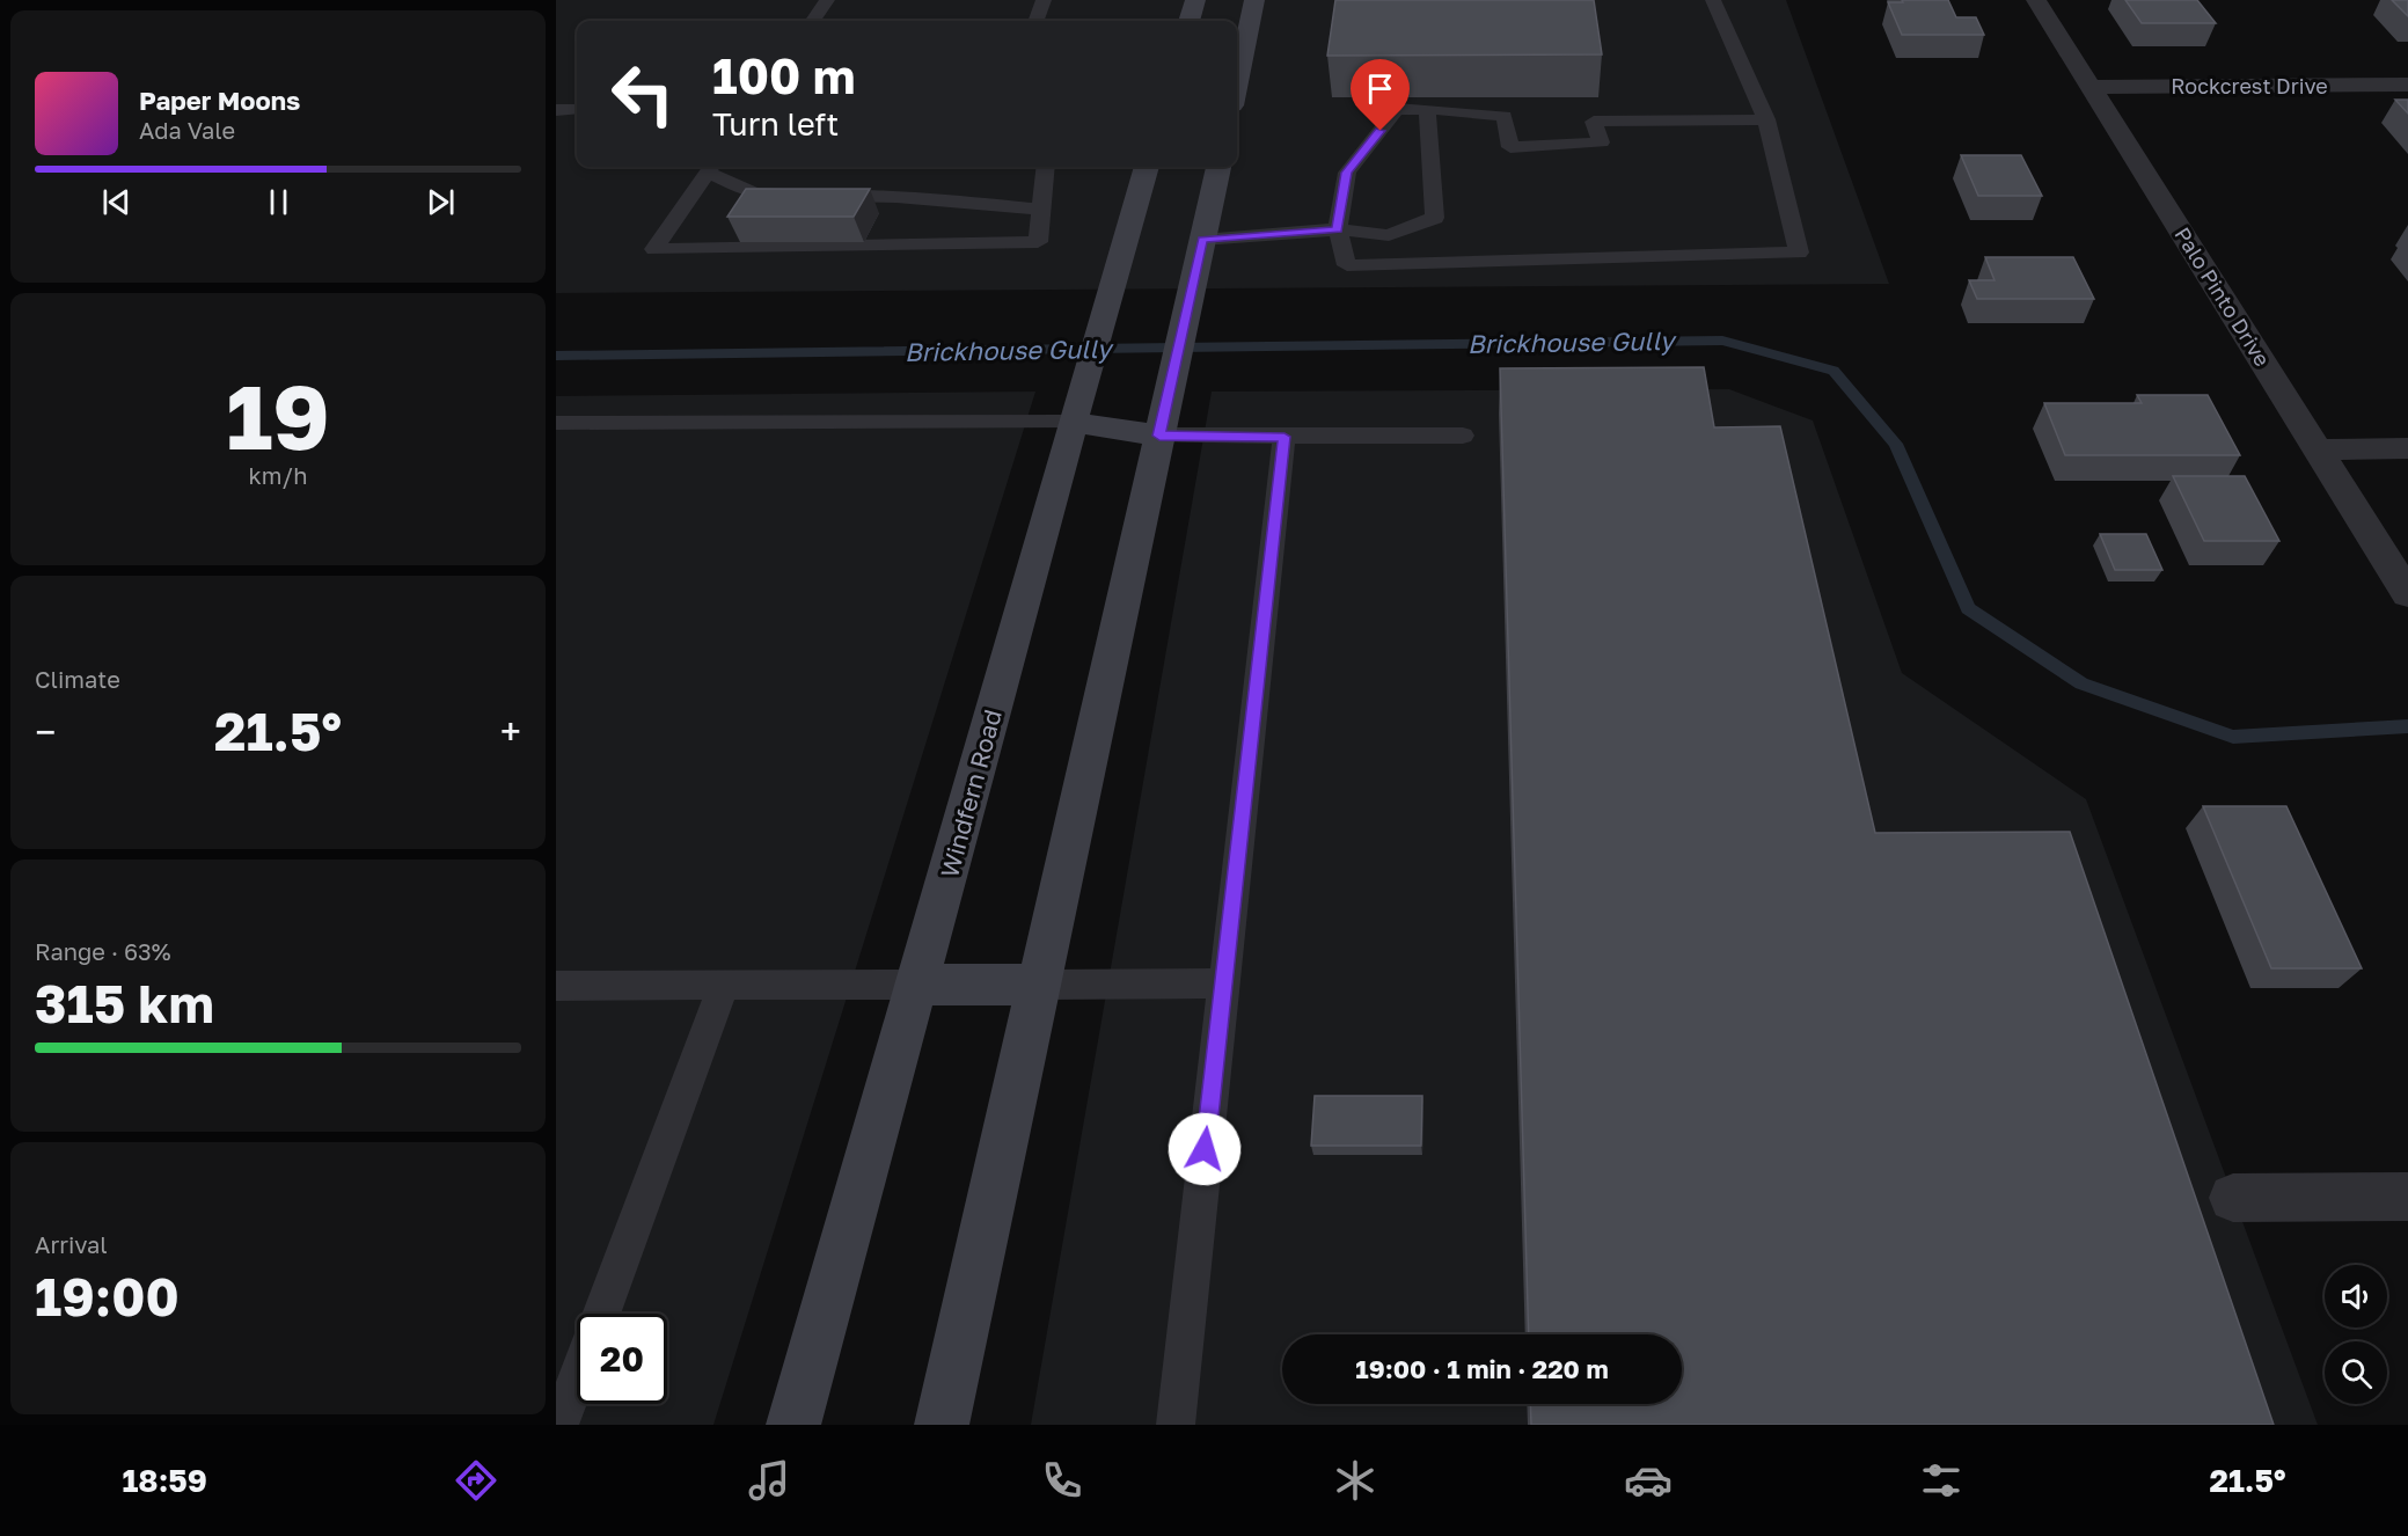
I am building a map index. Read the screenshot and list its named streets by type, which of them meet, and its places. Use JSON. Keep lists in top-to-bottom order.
{
  "streets": {
    "street": ["Rockcrest Drive", "Palo Pinto Drive", "Windfern Road"]
  },
  "crossings": [
    ["Rockcrest Drive", "Palo Pinto Drive"]
  ],
  "water": ["Brickhouse Gully"],
  "page": {
    "turn": ["100 m", "Turn left"],
    "song": ["Paper Moons", "Ada Vale"],
    "tile": [
      ["19", "km/h"],
      "Climate",
      ["Range · 63%", "315 km"],
      ["Arrival", "19:00"]
    ],
    "heat": ["−", "21.5°", "+"],
    "limit": "20",
    "trip": "19:00 · 1 min · 220 m",
    "tabs": ["18:59", "21.5°"]
  }
}
